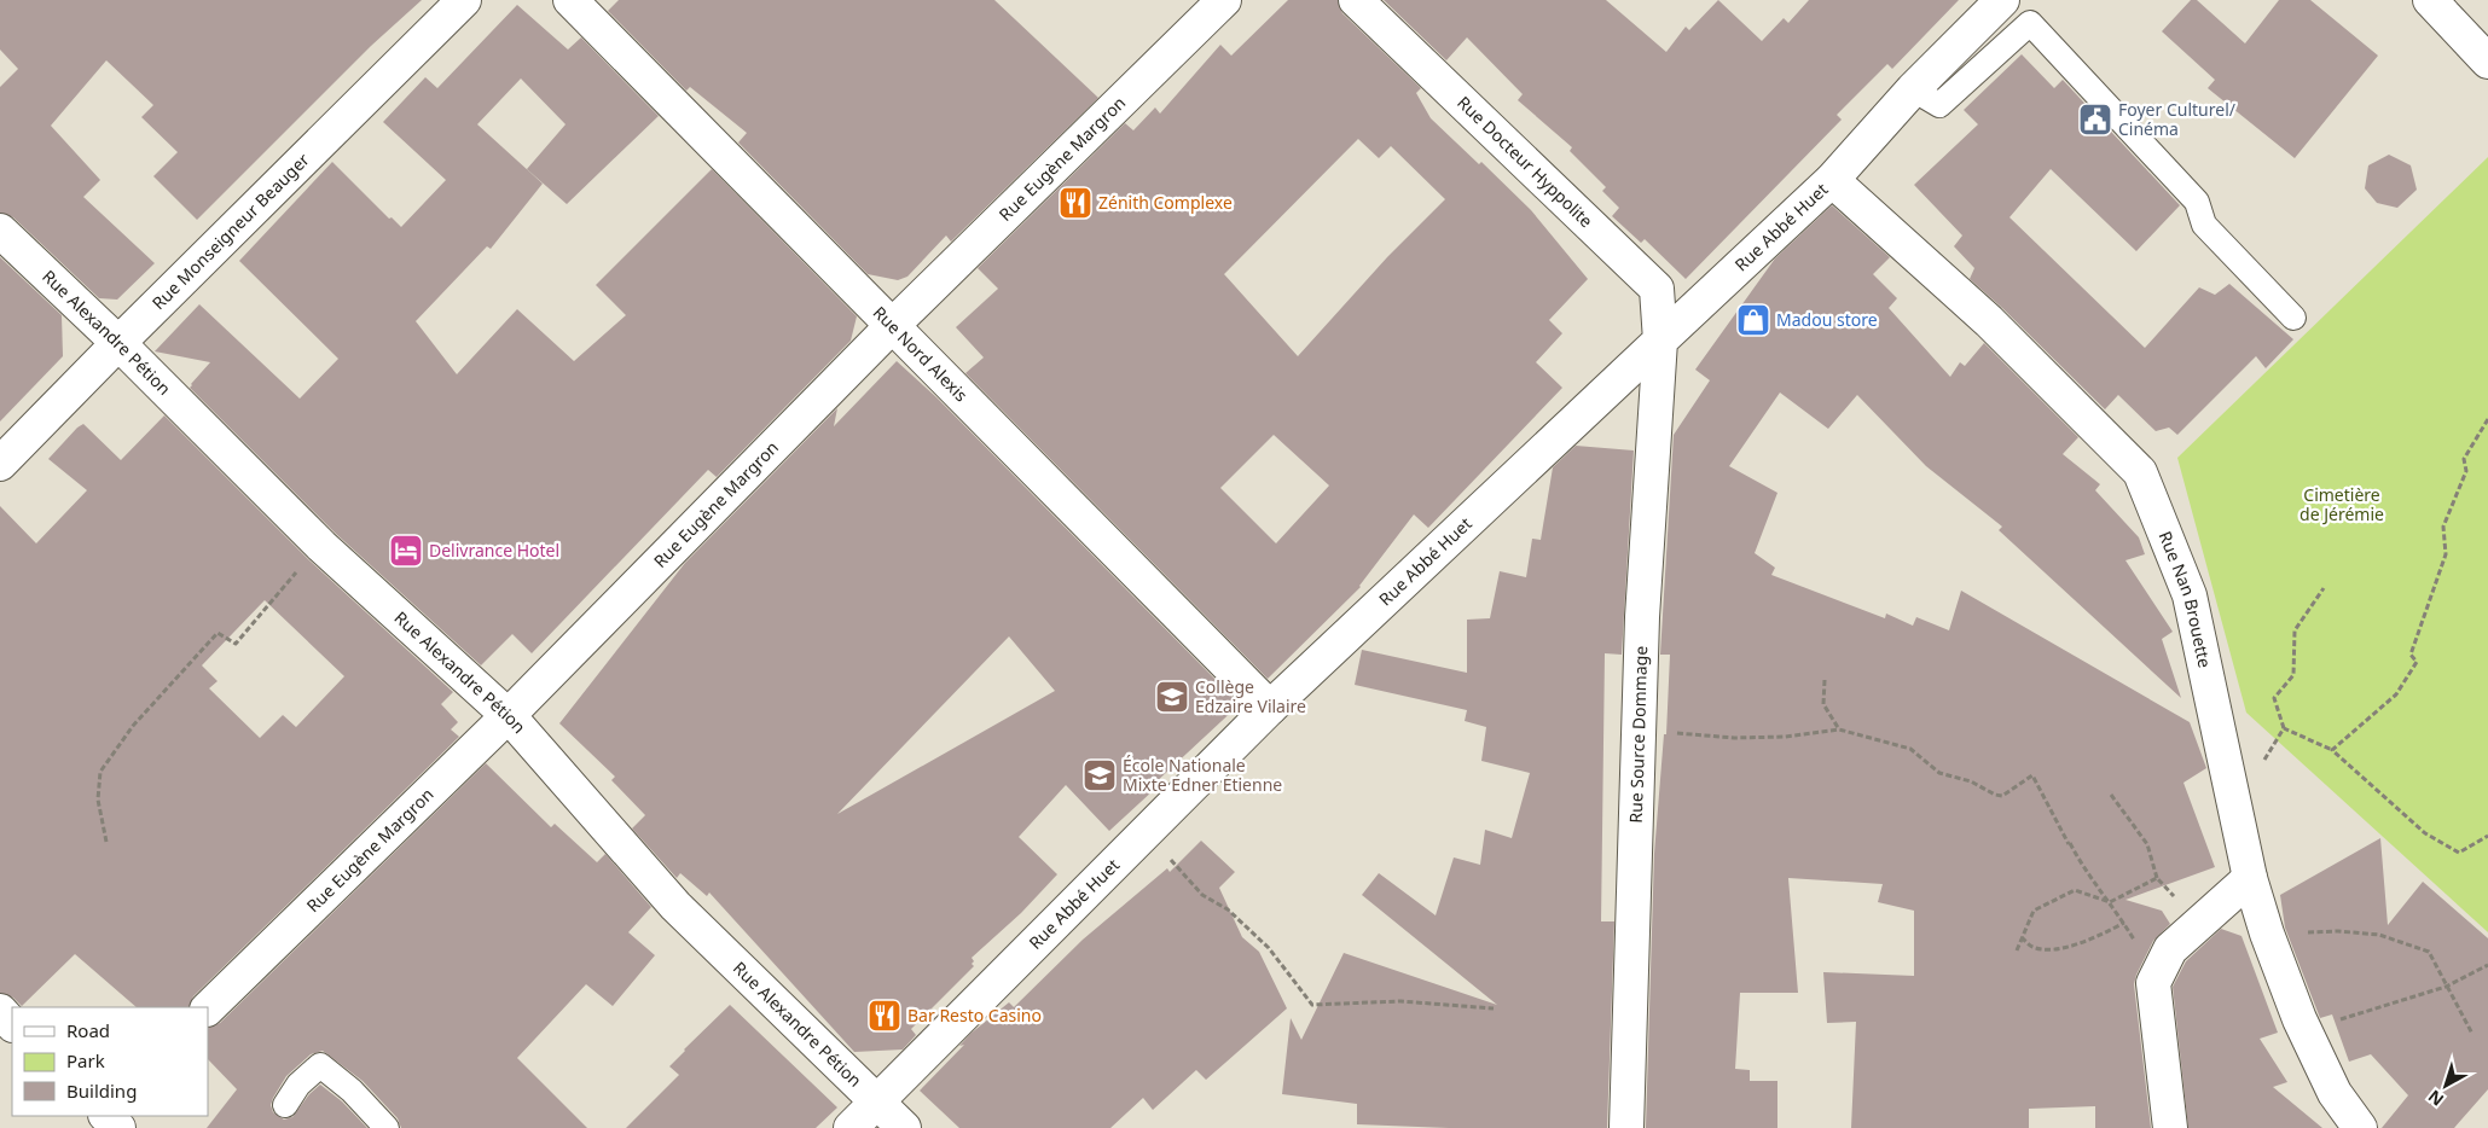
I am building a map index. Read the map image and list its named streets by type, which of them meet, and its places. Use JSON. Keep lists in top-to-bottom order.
{
  "streets": {
    "street": [
      "Rue Eugène Margron",
      "Rue Docteur Hyppolite",
      "Rue Abbé Huet",
      "Rue Monseigneur Beauger",
      "Rue Alexandre Pétion",
      "Rue Nord Alexis",
      "Rue Nan Brouette",
      "Rue Source Dommage"
    ]
  },
  "crossings": [
    ["Rue Eugène Margron", "Rue Alexandre Pétion"],
    ["Rue Eugène Margron", "Rue Nord Alexis"],
    ["Rue Docteur Hyppolite", "Rue Abbé Huet"],
    ["Rue Docteur Hyppolite", "Rue Source Dommage"],
    ["Rue Abbé Huet", "Rue Alexandre Pétion"],
    ["Rue Abbé Huet", "Rue Nord Alexis"],
    ["Rue Abbé Huet", "Rue Nan Brouette"],
    ["Rue Abbé Huet", "Rue Source Dommage"],
    ["Rue Monseigneur Beauger", "Rue Alexandre Pétion"]
  ],
  "parks": ["Cimetière de Jérémie"],
  "places": {
    "public building": ["Foyer Culturel/ Cinéma"],
    "restaurant": ["Zénith Complexe", "Bar Resto Casino"],
    "shop": ["Madou store"],
    "hotel": ["Delivrance Hotel"],
    "school or university": ["Collège Edzaire Vilaire", "École Nationale Mixte Edner Etienne"]
  },
  "legend": ["Road", "Park", "Building"],
  "north": "bottom left"
}
